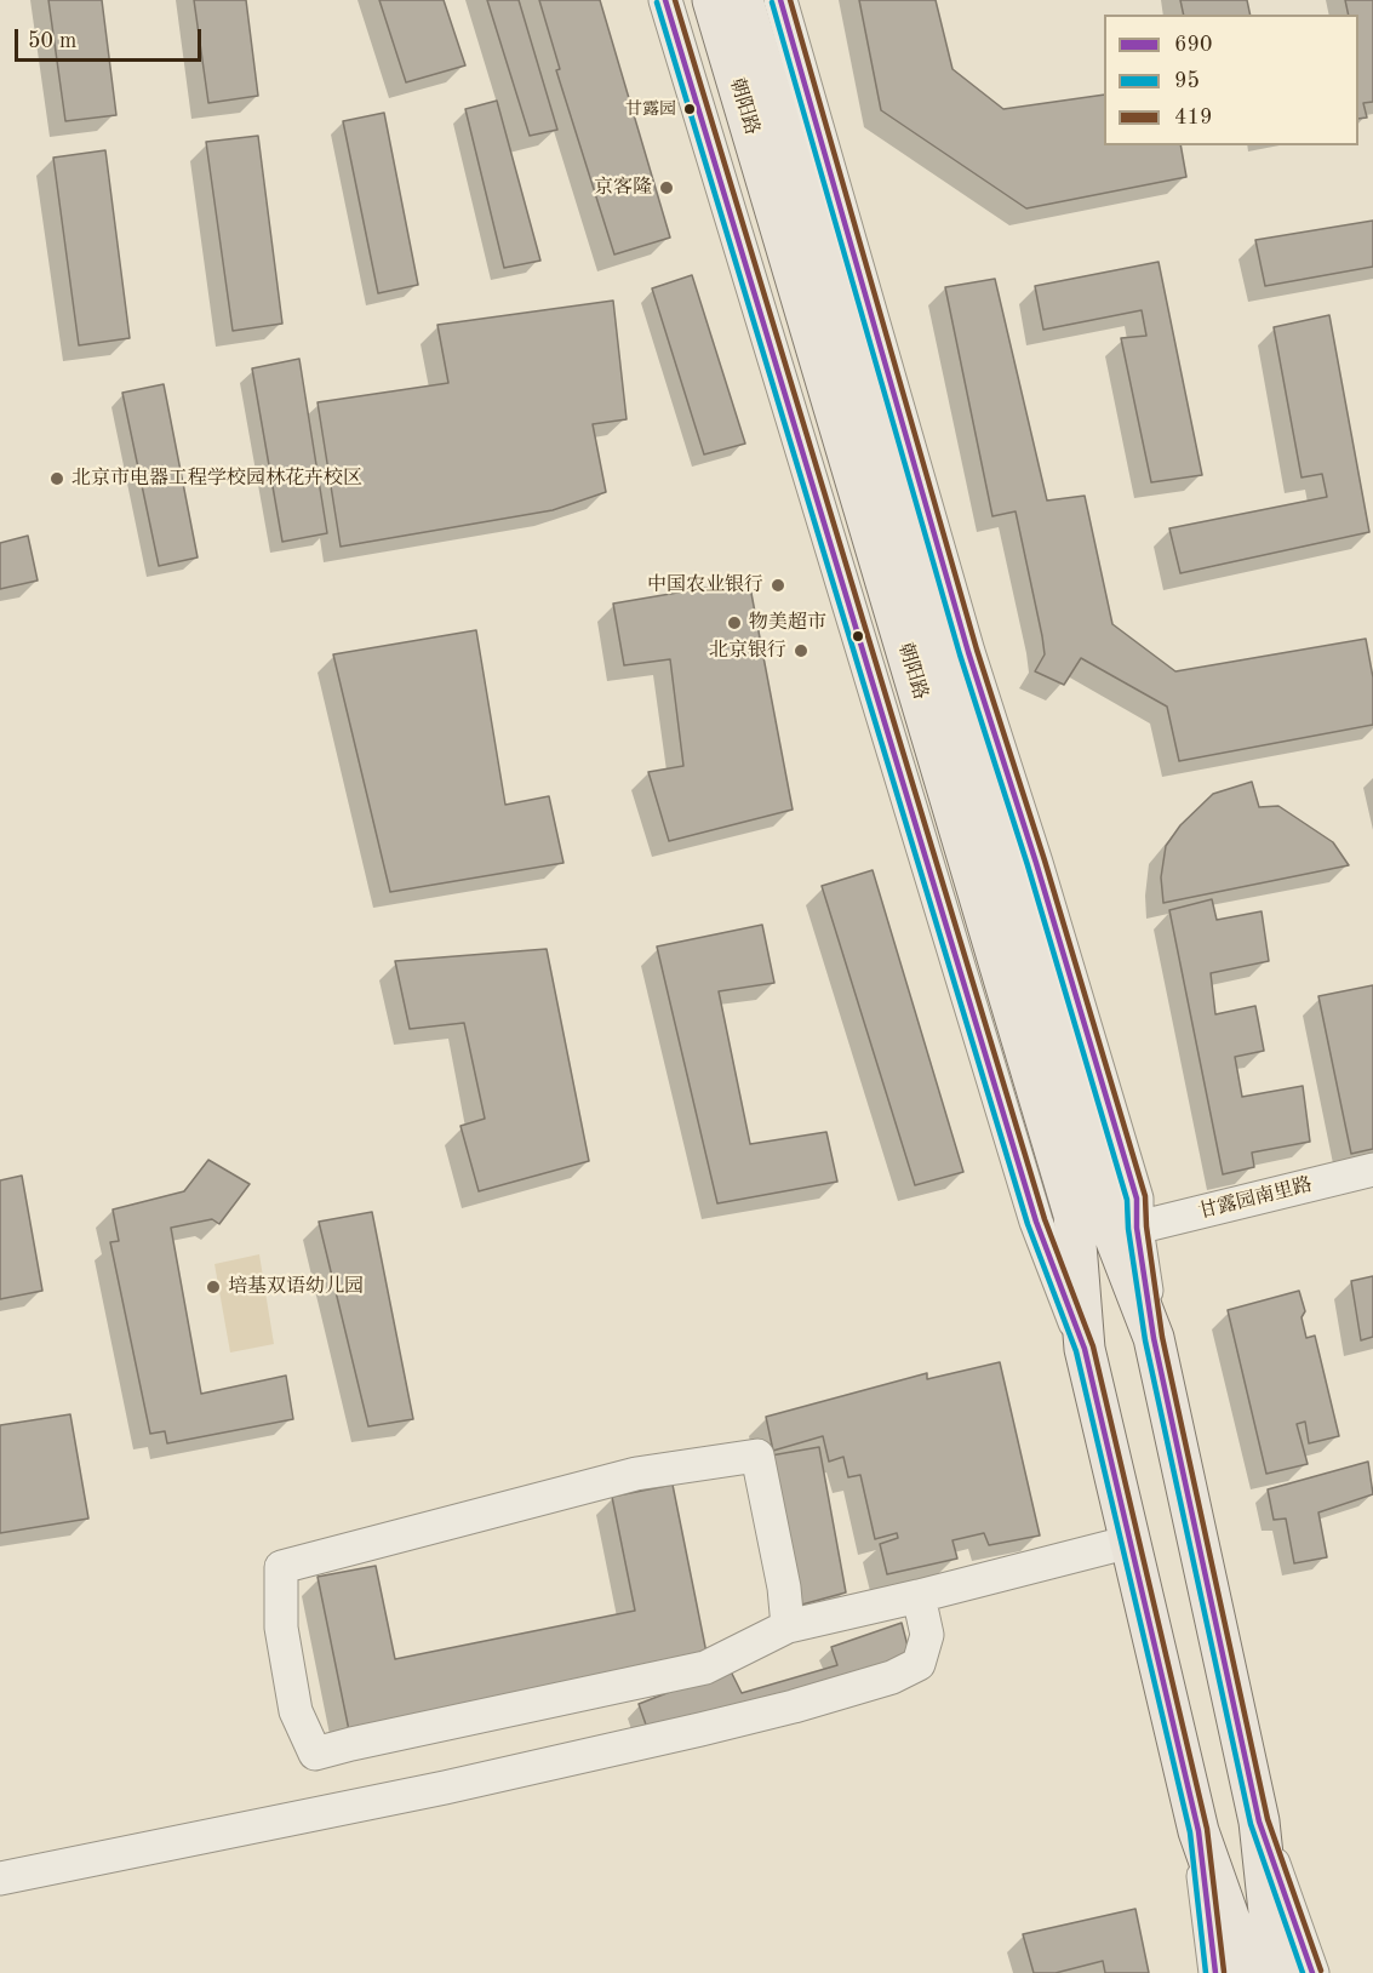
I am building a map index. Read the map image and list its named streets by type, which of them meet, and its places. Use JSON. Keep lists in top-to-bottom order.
{
  "streets": {
    "highway": ["朝阳路"],
    "street": ["甘露园南里路"]
  },
  "crossings": [
    ["朝阳路", "甘露园南里路"]
  ],
  "places": [
    "甘露园",
    "京客隆",
    "北京市电器工程学校园林花卉校区",
    "中国农业银行",
    "物美超市",
    "北京银行",
    "培基双语幼儿园"
  ],
  "lines": ["transit line 690", "transit line 419", "transit line 95"],
  "legend": ["690", "95", "419"],
  "scale_bar": "50 m"
}
